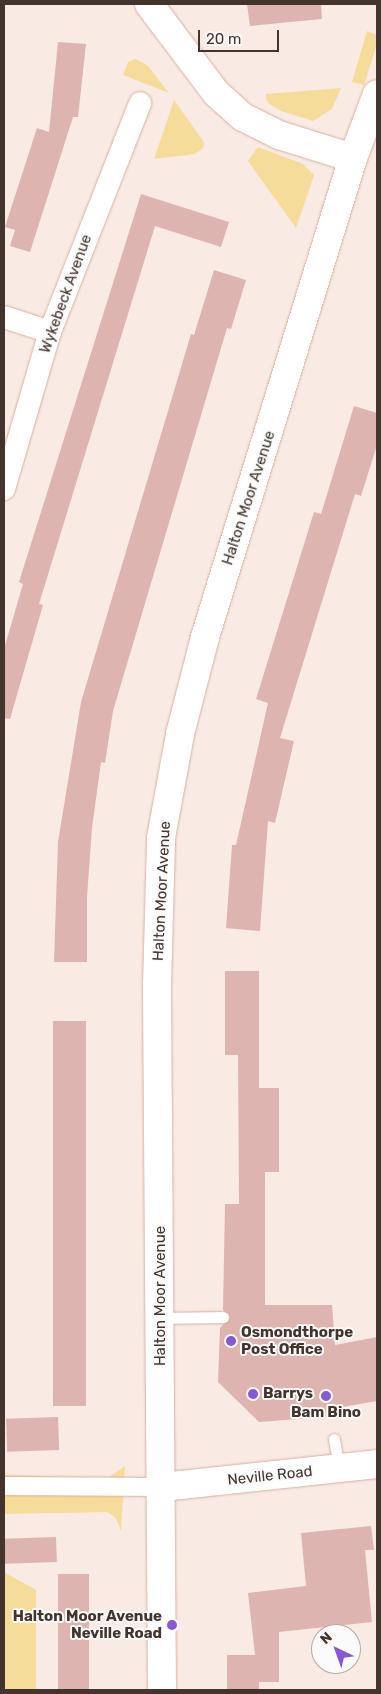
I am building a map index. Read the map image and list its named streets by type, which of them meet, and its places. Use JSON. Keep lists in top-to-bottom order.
{
  "streets": {
    "street": ["Wykebeck Avenue", "Halton Moor Avenue", "Neville Road"]
  },
  "crossings": [
    ["Halton Moor Avenue", "Neville Road"]
  ],
  "places": [
    "Osmondthorpe Post Office",
    "Barrys",
    "Bam Bino",
    "Halton Moor Avenue Neville Road"
  ],
  "scale_bar": "20 m",
  "north": "top left"
}
